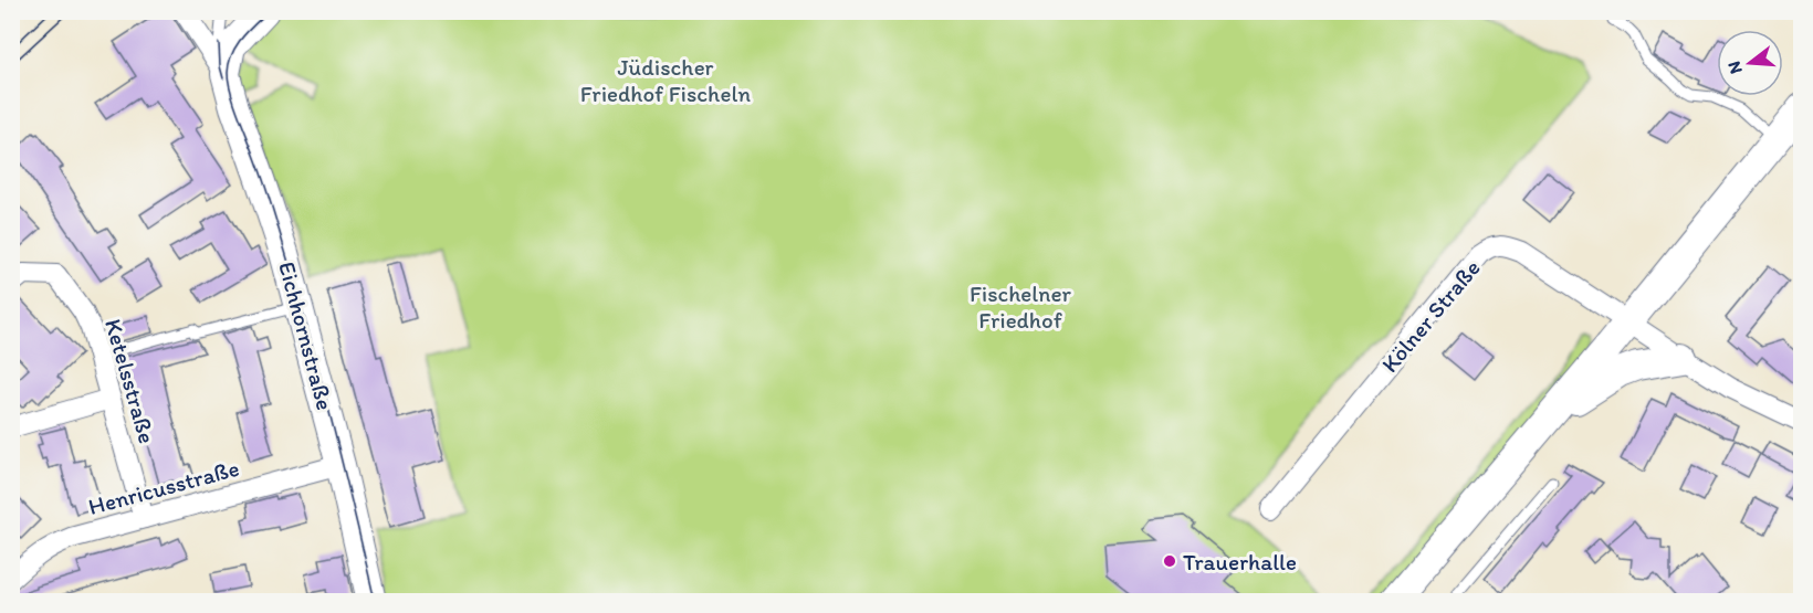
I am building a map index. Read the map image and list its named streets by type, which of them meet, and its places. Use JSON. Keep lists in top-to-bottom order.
{
  "streets": {
    "main road": ["Eichhornstraße"],
    "street": ["Kölner Straße", "Ketelsstraße", "Henricusstraße"]
  },
  "crossings": [
    ["Eichhornstraße", "Henricusstraße"],
    ["Ketelsstraße", "Henricusstraße"]
  ],
  "parks": ["Jüdischer Friedhof Fischeln", "Fischelner Friedhof"],
  "places": ["Trauerhalle"],
  "north": "left"
}
